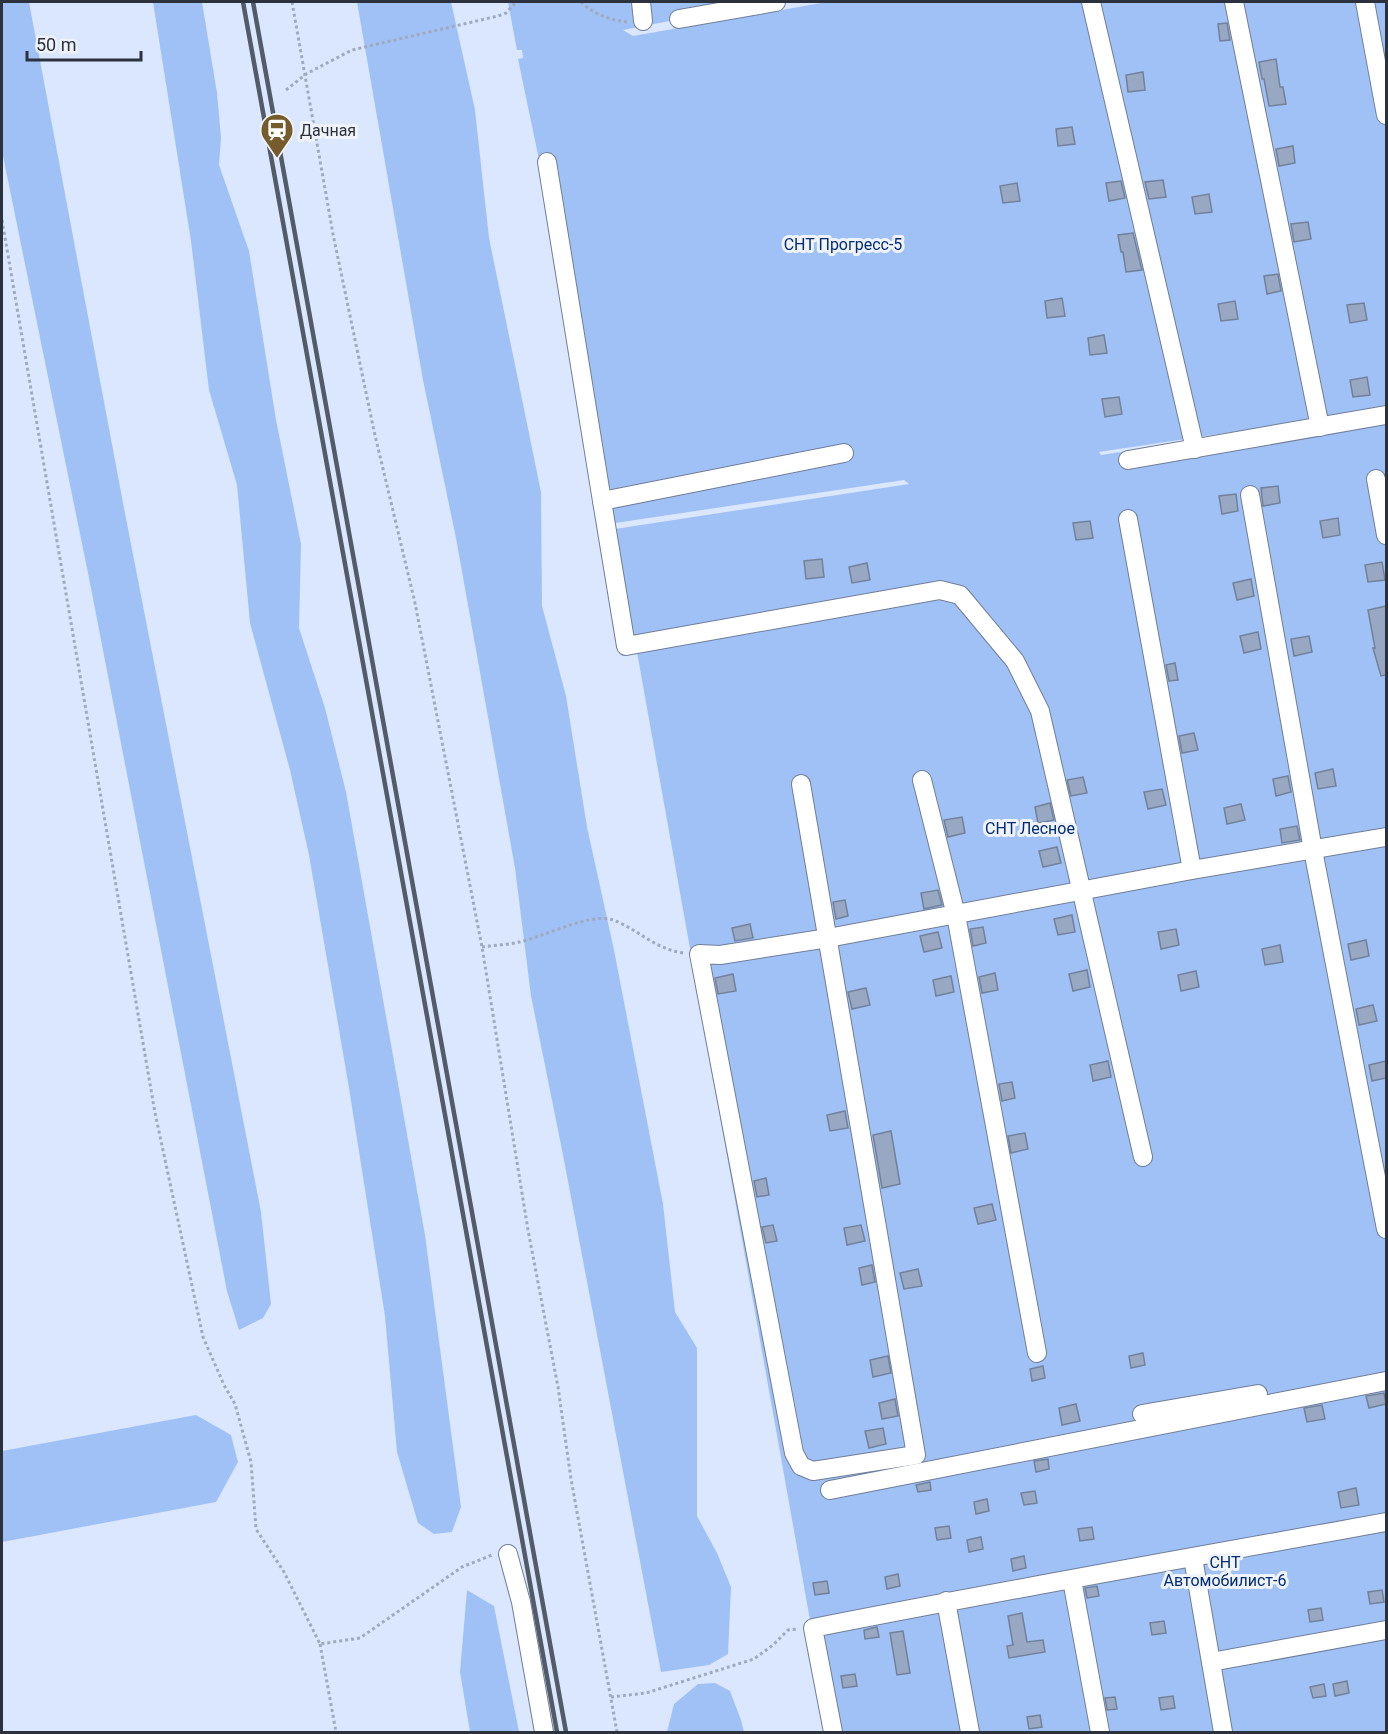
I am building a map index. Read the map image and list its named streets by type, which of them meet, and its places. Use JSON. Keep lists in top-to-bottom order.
{
  "parks": ["СНТ Прогресс-5", "СНТ Лесное", "СНТ Автомобилист-6"],
  "places": {
    "station": ["Дачная"]
  },
  "scale_bar": "50 m"
}
